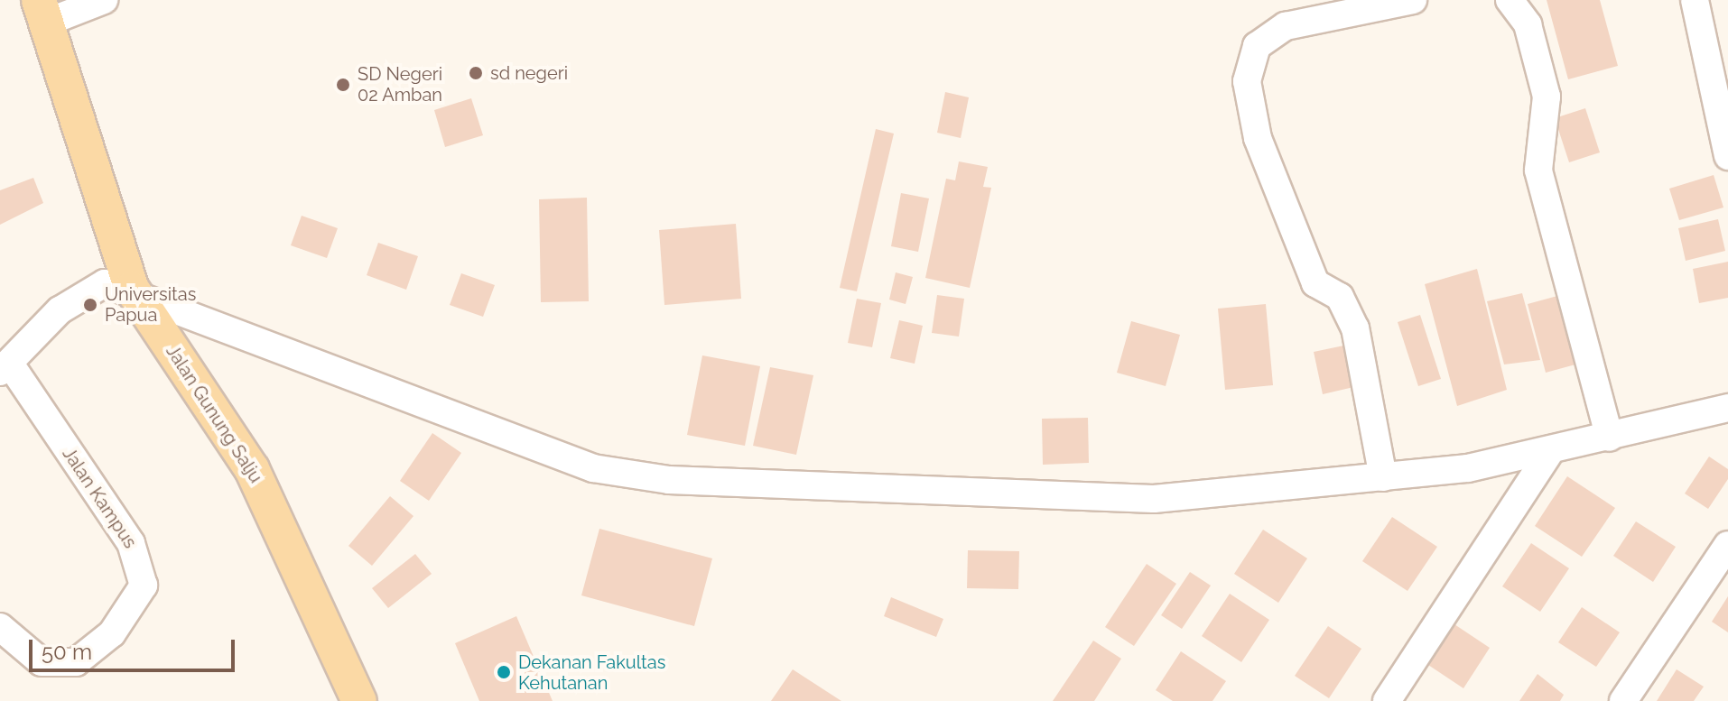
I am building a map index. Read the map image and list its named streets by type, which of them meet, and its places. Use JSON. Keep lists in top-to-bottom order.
{
  "streets": {
    "main road": ["Jalan Gunung Salju"],
    "street": ["Jalan Kampus"]
  },
  "places": [
    "sd negeri",
    "SD Negeri 02 Amban",
    "Universitas Papua",
    "Dekanan Fakultas Kehutanan"
  ],
  "scale_bar": "50 m"
}
